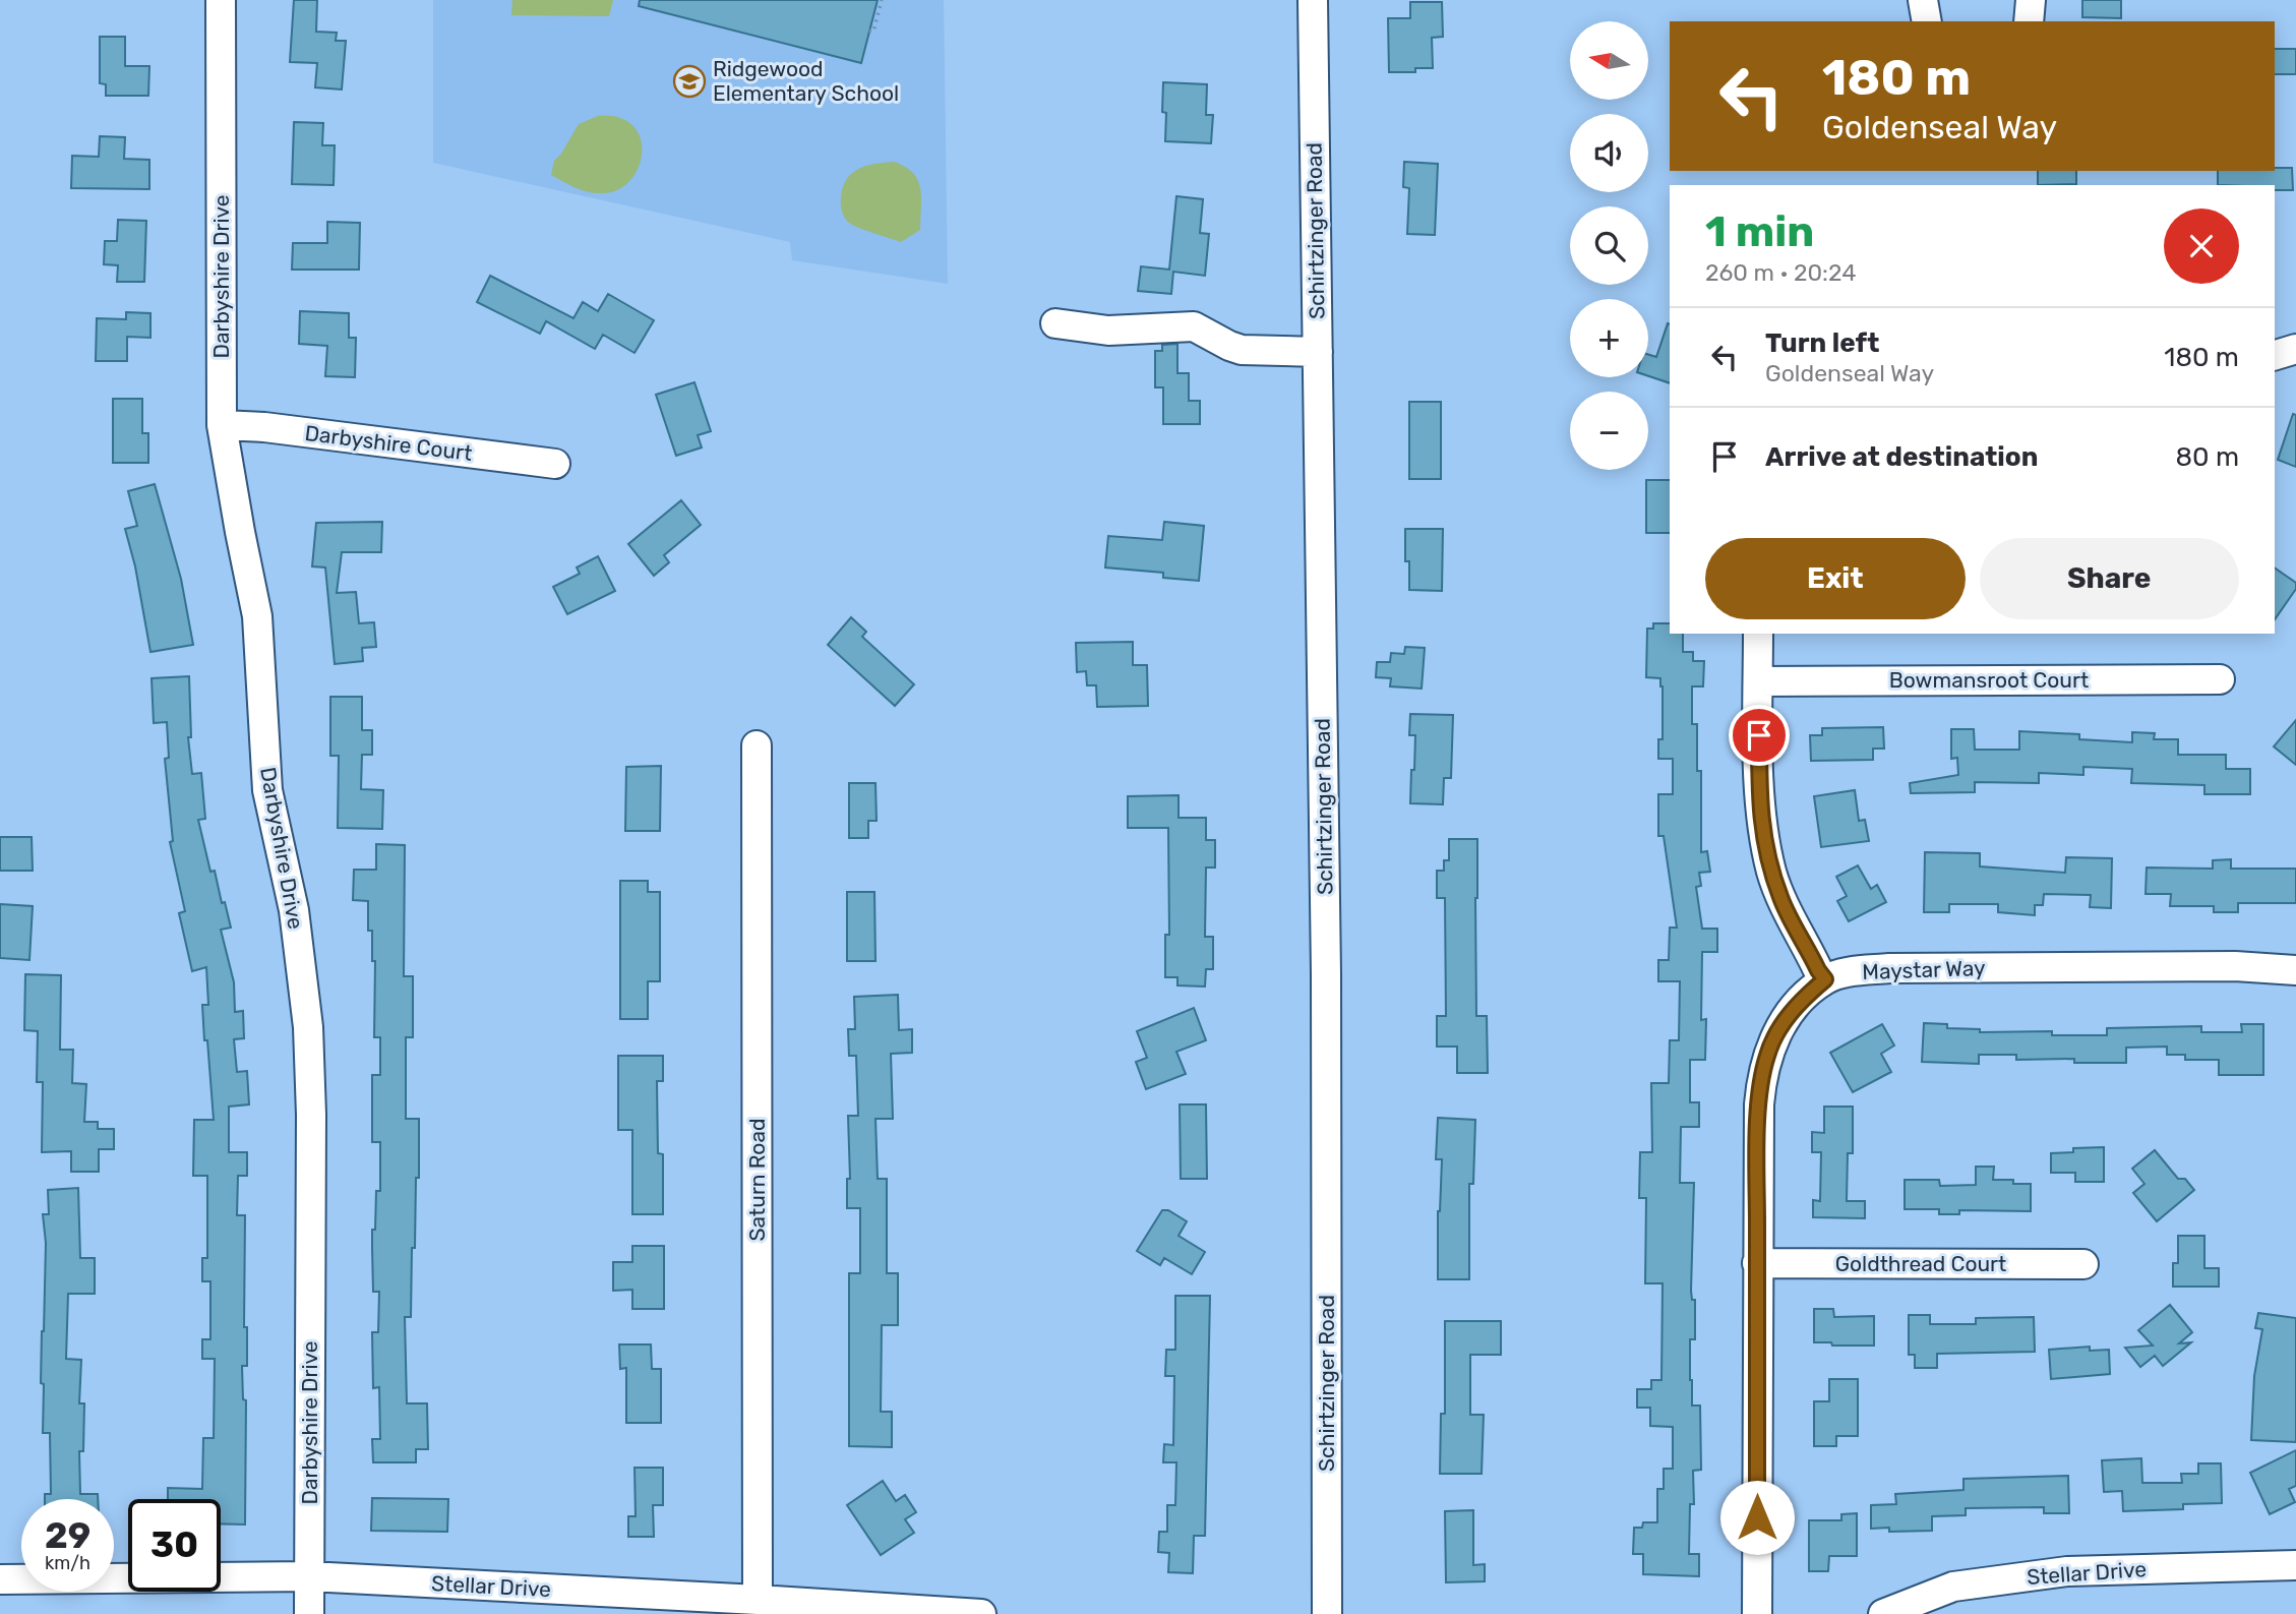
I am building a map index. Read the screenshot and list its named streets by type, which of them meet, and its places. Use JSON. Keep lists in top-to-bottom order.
{
  "streets": {
    "street": [
      "Schirtzinger Road",
      "Darbyshire Drive",
      "Darbyshire Court",
      "Bowmansroot Court",
      "Maystar Way",
      "Saturn Road",
      "Goldthread Court",
      "Stellar Drive"
    ]
  },
  "crossings": [
    ["Darbyshire Drive", "Darbyshire Court"],
    ["Darbyshire Drive", "Stellar Drive"],
    ["Maystar Way", "Goldthread Court"],
    ["Saturn Road", "Stellar Drive"]
  ],
  "places": {
    "school or university": ["Ridgewood Elementary School"]
  },
  "north": "left",
  "page": {
    "map_buttons": ["+", "−"],
    "turn": ["180 m", "Goldenseal Way"],
    "heading": ["1 min", "260 m · 20:24"],
    "list": [
      {
        "name": "Turn left",
        "note": "Goldenseal Way",
        "value": "180 m"
      },
      {
        "name": "Arrive at destination",
        "value": "80 m"
      }
    ],
    "buttons": ["Exit", "Share"],
    "speed": "29 km/h",
    "limit": "30"
  }
}
